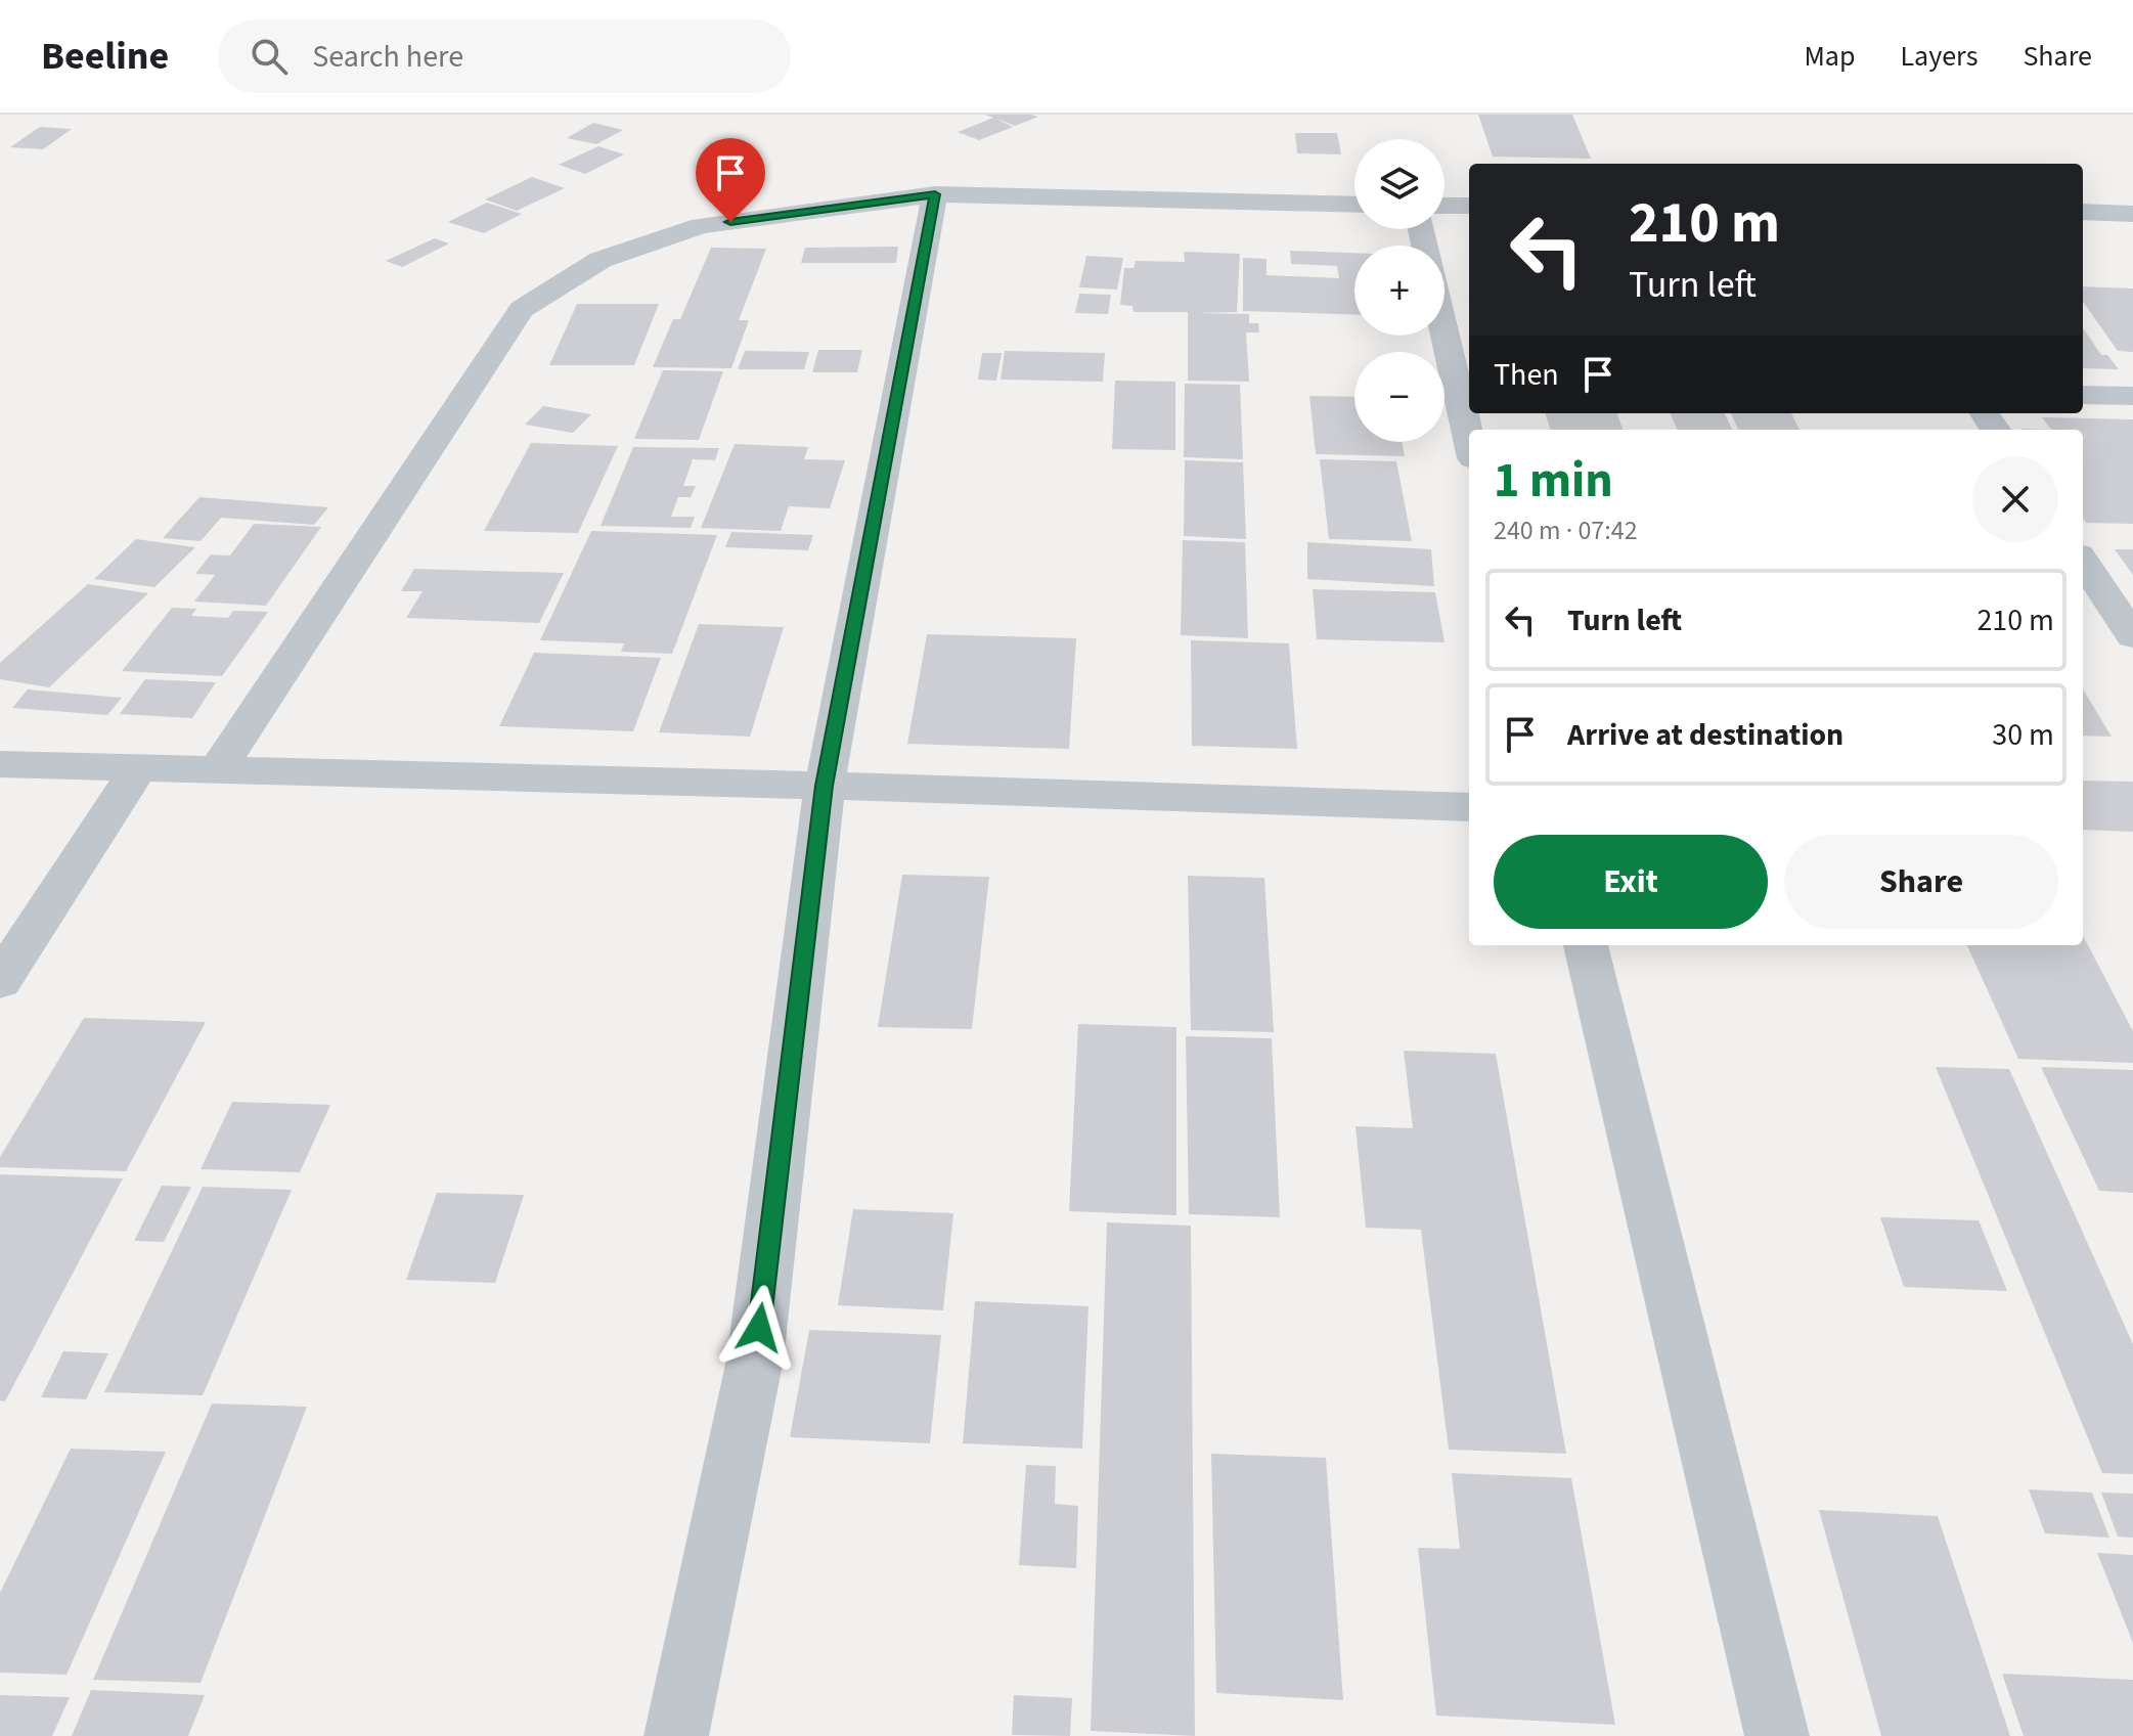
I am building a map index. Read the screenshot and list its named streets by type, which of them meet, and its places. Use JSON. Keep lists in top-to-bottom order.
{
  "page": {
    "header": "Beeline",
    "search": "Search here",
    "nav": ["Map", "Layers", "Share"],
    "map_buttons": ["+", "−"],
    "turn": ["210 m", "Turn left"],
    "then": "Then",
    "heading": ["1 min", "240 m · 07:42"],
    "list": [
      {
        "name": "Turn left",
        "value": "210 m"
      },
      {
        "name": "Arrive at destination",
        "value": "30 m"
      }
    ],
    "buttons": ["Exit", "Share"]
  }
}
